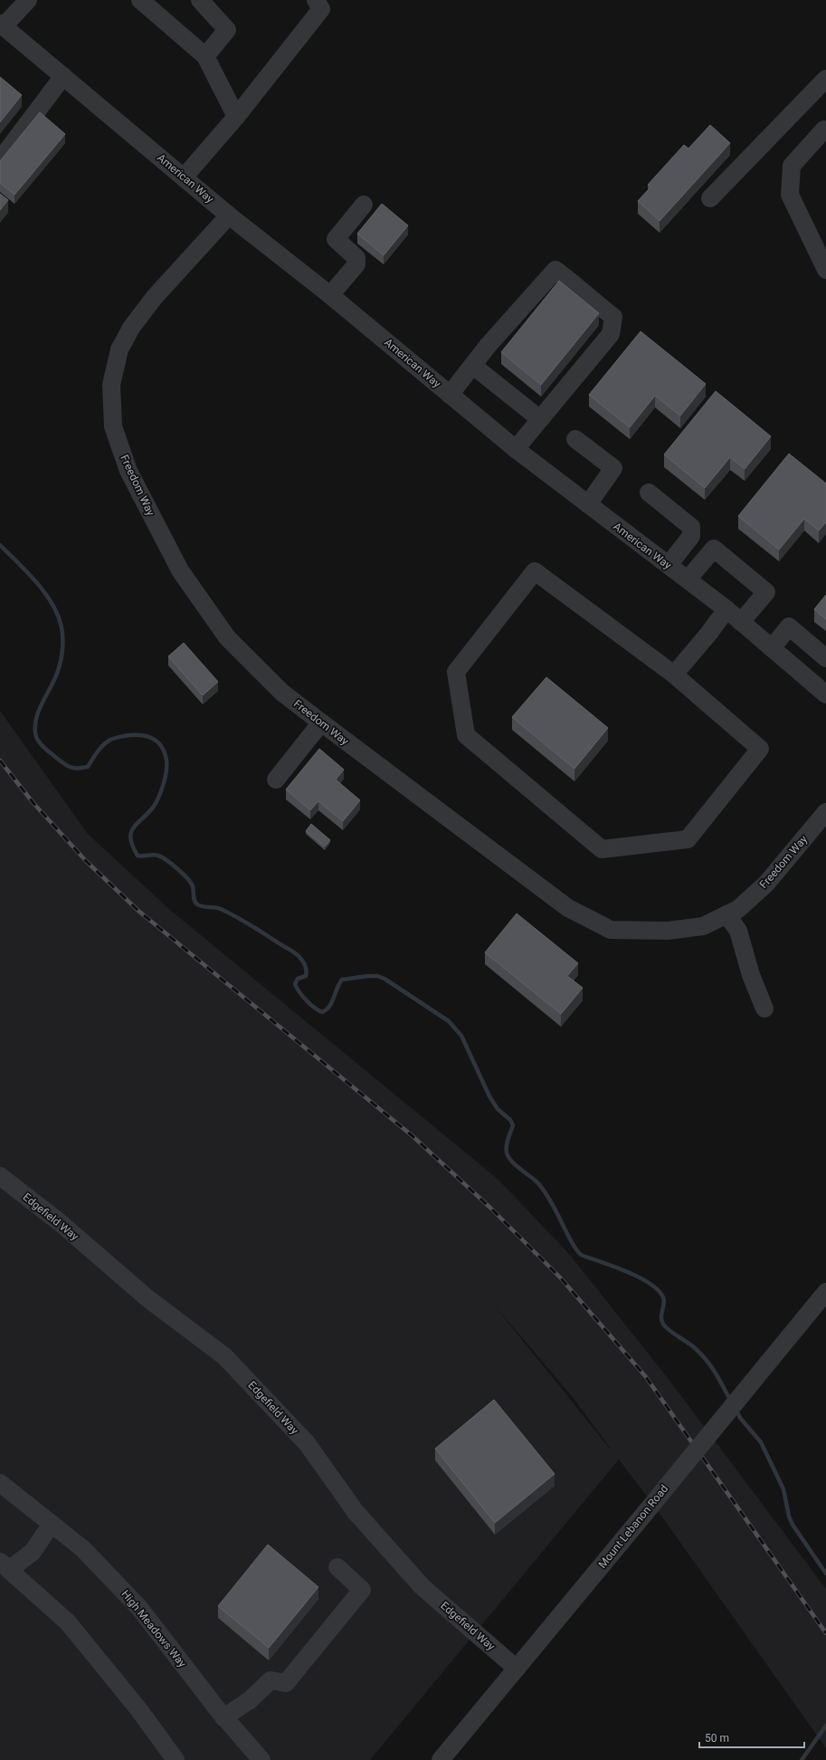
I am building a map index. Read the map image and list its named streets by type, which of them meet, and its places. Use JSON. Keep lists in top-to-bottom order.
{
  "streets": {
    "street": [
      "American Way",
      "Freedom Way",
      "Edgefield Way",
      "Mount Lebanon Road",
      "High Meadows Way"
    ]
  },
  "crossings": [
    ["American Way", "Freedom Way"],
    ["Edgefield Way", "Mount Lebanon Road"]
  ],
  "scale_bar": "50 m"
}
